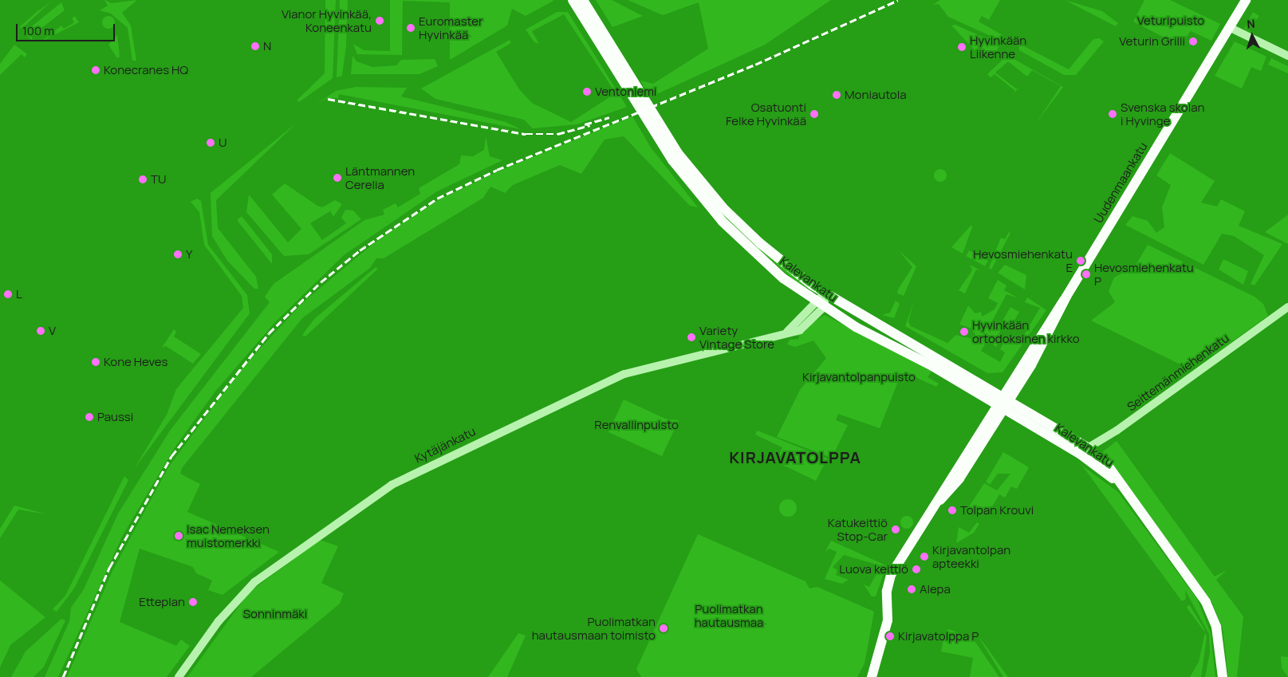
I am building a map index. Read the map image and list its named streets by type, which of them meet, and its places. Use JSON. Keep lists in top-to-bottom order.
{
  "streets": {
    "main road": ["Uudenmaankatu", "Kalevankatu"],
    "street": ["Seittemänmiehenkatu", "Kytäjänkatu"]
  },
  "crossings": [
    ["Uudenmaankatu", "Kalevankatu"],
    ["Kalevankatu", "Seittemänmiehenkatu"],
    ["Kalevankatu", "Kytäjänkatu"]
  ],
  "districts": ["KIRJAVATOLPPA"],
  "parks": [
    "Veturipuisto",
    "Kirjavantolpanpuisto",
    "Renvallinpuisto",
    "Puolimatkan hautausmaa",
    "Sonninmäki"
  ],
  "places": [
    "Vianor Hyvinkää, Koneenkatu",
    "Euromaster Hyvinkää",
    "Veturin Grilli",
    "N",
    "Hyvinkään Liikenne",
    "Konecranes HQ",
    "Ventoniemi",
    "Moniautola",
    "Osatuonti Felke Hyvinkää",
    "Svenska skolan i Hyvinge",
    "U",
    "Läntmannen Cerelia",
    "TU",
    "Y",
    "Hevosmiehenkatu E",
    "Hevosmiehenkatu P",
    "L",
    "V",
    "Hyvinkään ortodoksinen kirkko",
    "Variety Vintage Store",
    "Kone Heves",
    "Paussi",
    "Tolpan Krouvi",
    "Katukeittiö Stop-Car",
    "Isac Nemeksen muistomerkki",
    "Kirjavantolpan apteekki",
    "Luova keittiö",
    "Alepa",
    "Etteplan",
    "Puolimatkan hautausmaan toimisto",
    "Kirjavatolppa P"
  ],
  "scale_bar": "100 m",
  "north": "top"
}
